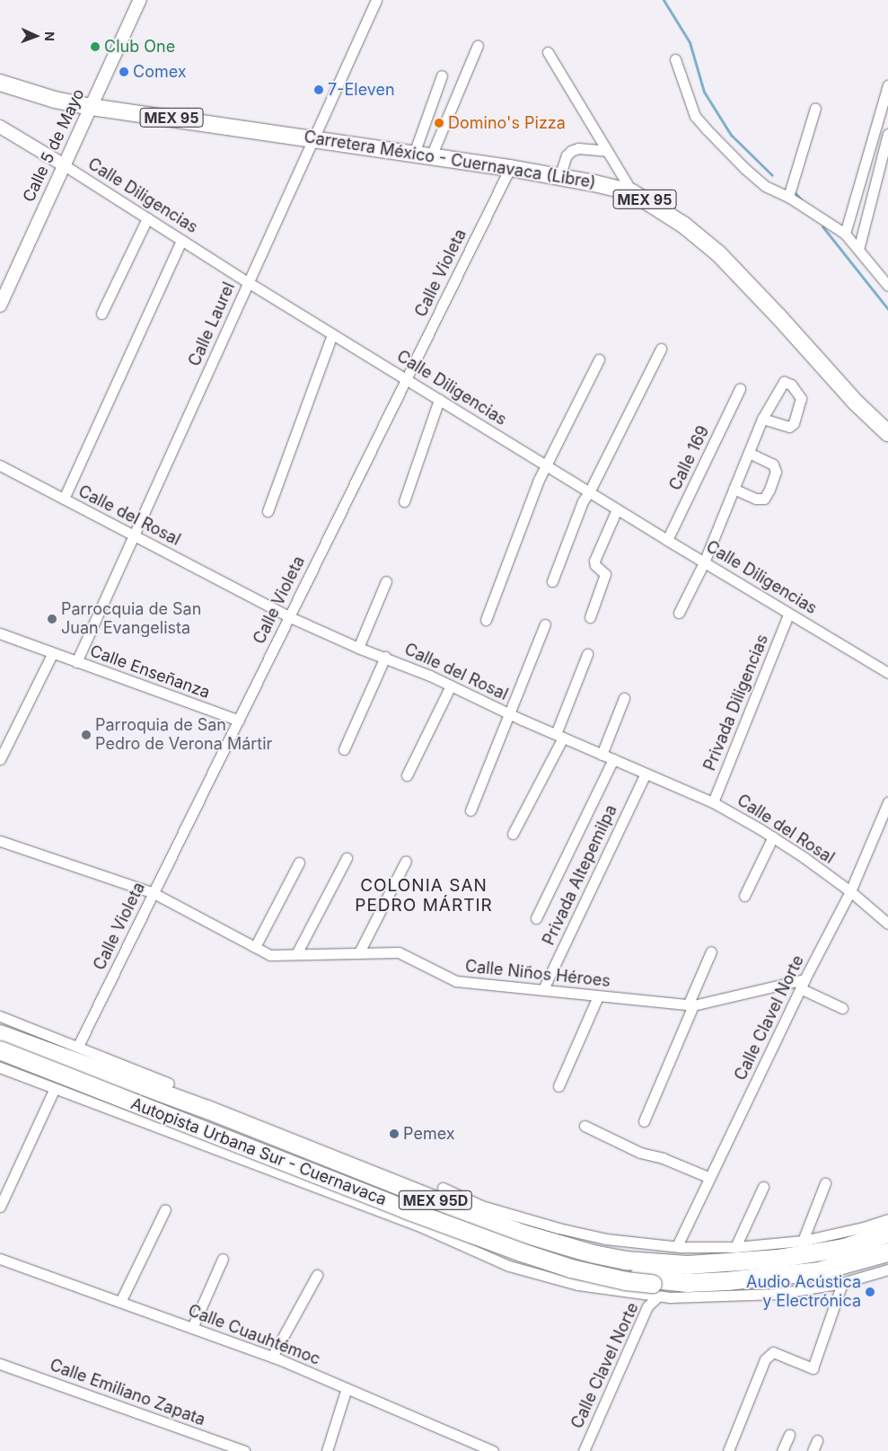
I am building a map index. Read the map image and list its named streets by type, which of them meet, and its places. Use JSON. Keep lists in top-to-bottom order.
{
  "streets": {
    "highway": ["Autopista Urbana Sur - Cuernavaca", "MEX 95D"],
    "main road": ["MEX 95", "Carretera México - Cuernavaca (Libre)"],
    "street": [
      "Calle 5 de Mayo",
      "Calle Diligencias",
      "Calle Violeta",
      "Calle Laurel",
      "Calle 169",
      "Calle del Rosal",
      "Calle Enseñanza",
      "Privada Diligencias",
      "Privada Altepemilpa",
      "Calle Niños Héroes",
      "Calle Clavel Norte",
      "Calle Cuauhtémoc",
      "Calle Emiliano Zapata"
    ]
  },
  "crossings": [
    ["Calle 5 de Mayo", "Carretera México - Cuernavaca (Libre)"],
    ["Calle 5 de Mayo", "Calle Diligencias"],
    ["Carretera México - Cuernavaca (Libre)", "Calle Violeta"],
    ["Carretera México - Cuernavaca (Libre)", "Calle Laurel"],
    ["Calle Diligencias", "Calle Violeta"],
    ["Calle Diligencias", "Calle Laurel"],
    ["Calle Diligencias", "Calle 169"],
    ["Calle Diligencias", "Privada Diligencias"],
    ["Calle Violeta", "Calle del Rosal"],
    ["Calle Violeta", "Calle Enseñanza"],
    ["Calle Violeta", "Calle Niños Héroes"],
    ["Calle Laurel", "Calle del Rosal"],
    ["Calle Laurel", "Calle Enseñanza"],
    ["Calle del Rosal", "Privada Diligencias"],
    ["Calle del Rosal", "Privada Altepemilpa"],
    ["Calle del Rosal", "Calle Clavel Norte"],
    ["Privada Altepemilpa", "Calle Niños Héroes"],
    ["Calle Niños Héroes", "Calle Clavel Norte"],
    ["Autopista Urbana Sur - Cuernavaca", "MEX 95D"]
  ],
  "districts": ["COLONIA SAN PEDRO MÁRTIR"],
  "places": [
    "Club One",
    "Comex",
    "7-Eleven",
    "Domino's Pizza",
    "Parrocquia de San Juan Evangelista",
    "Parroquia de San Pedro de Verona Mártir",
    "Pemex",
    "Audio Acústica y Electrónica"
  ],
  "north": "right"
}
